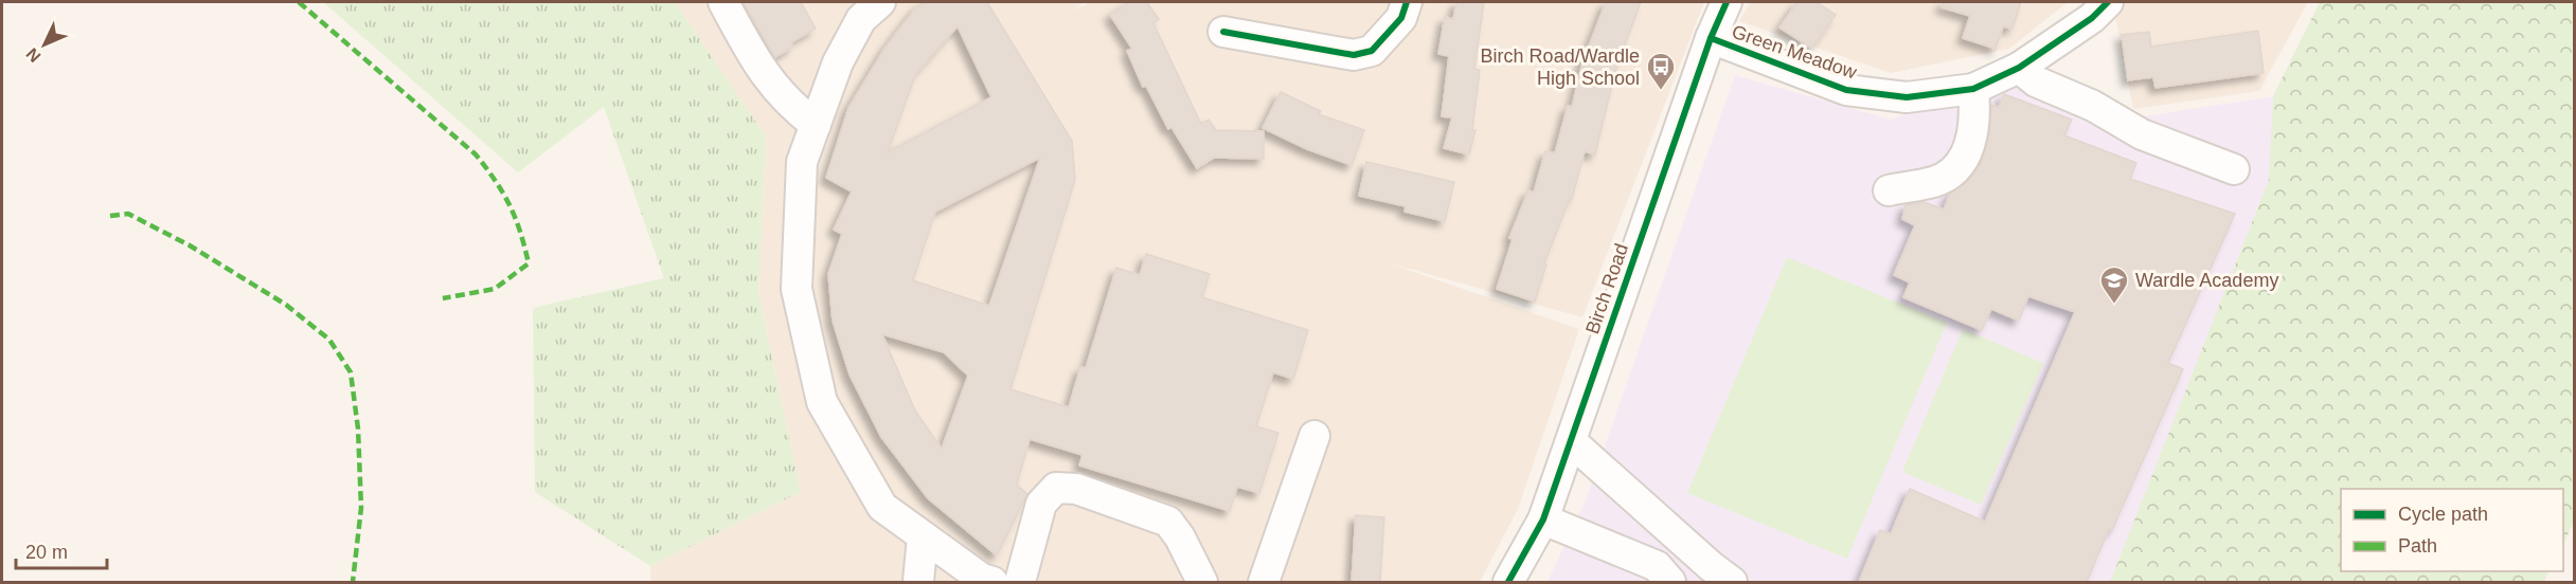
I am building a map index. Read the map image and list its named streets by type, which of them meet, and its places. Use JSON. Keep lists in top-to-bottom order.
{
  "streets": {
    "street": ["Green Meadow", "Birch Road"]
  },
  "crossings": [
    ["Green Meadow", "Birch Road"]
  ],
  "places": {
    "bus stop": ["Birch Road/Wardle High School"],
    "school or university": ["Wardle Academy"]
  },
  "legend": ["Cycle path", "Path"],
  "scale_bar": "20 m",
  "north": "bottom left"
}
